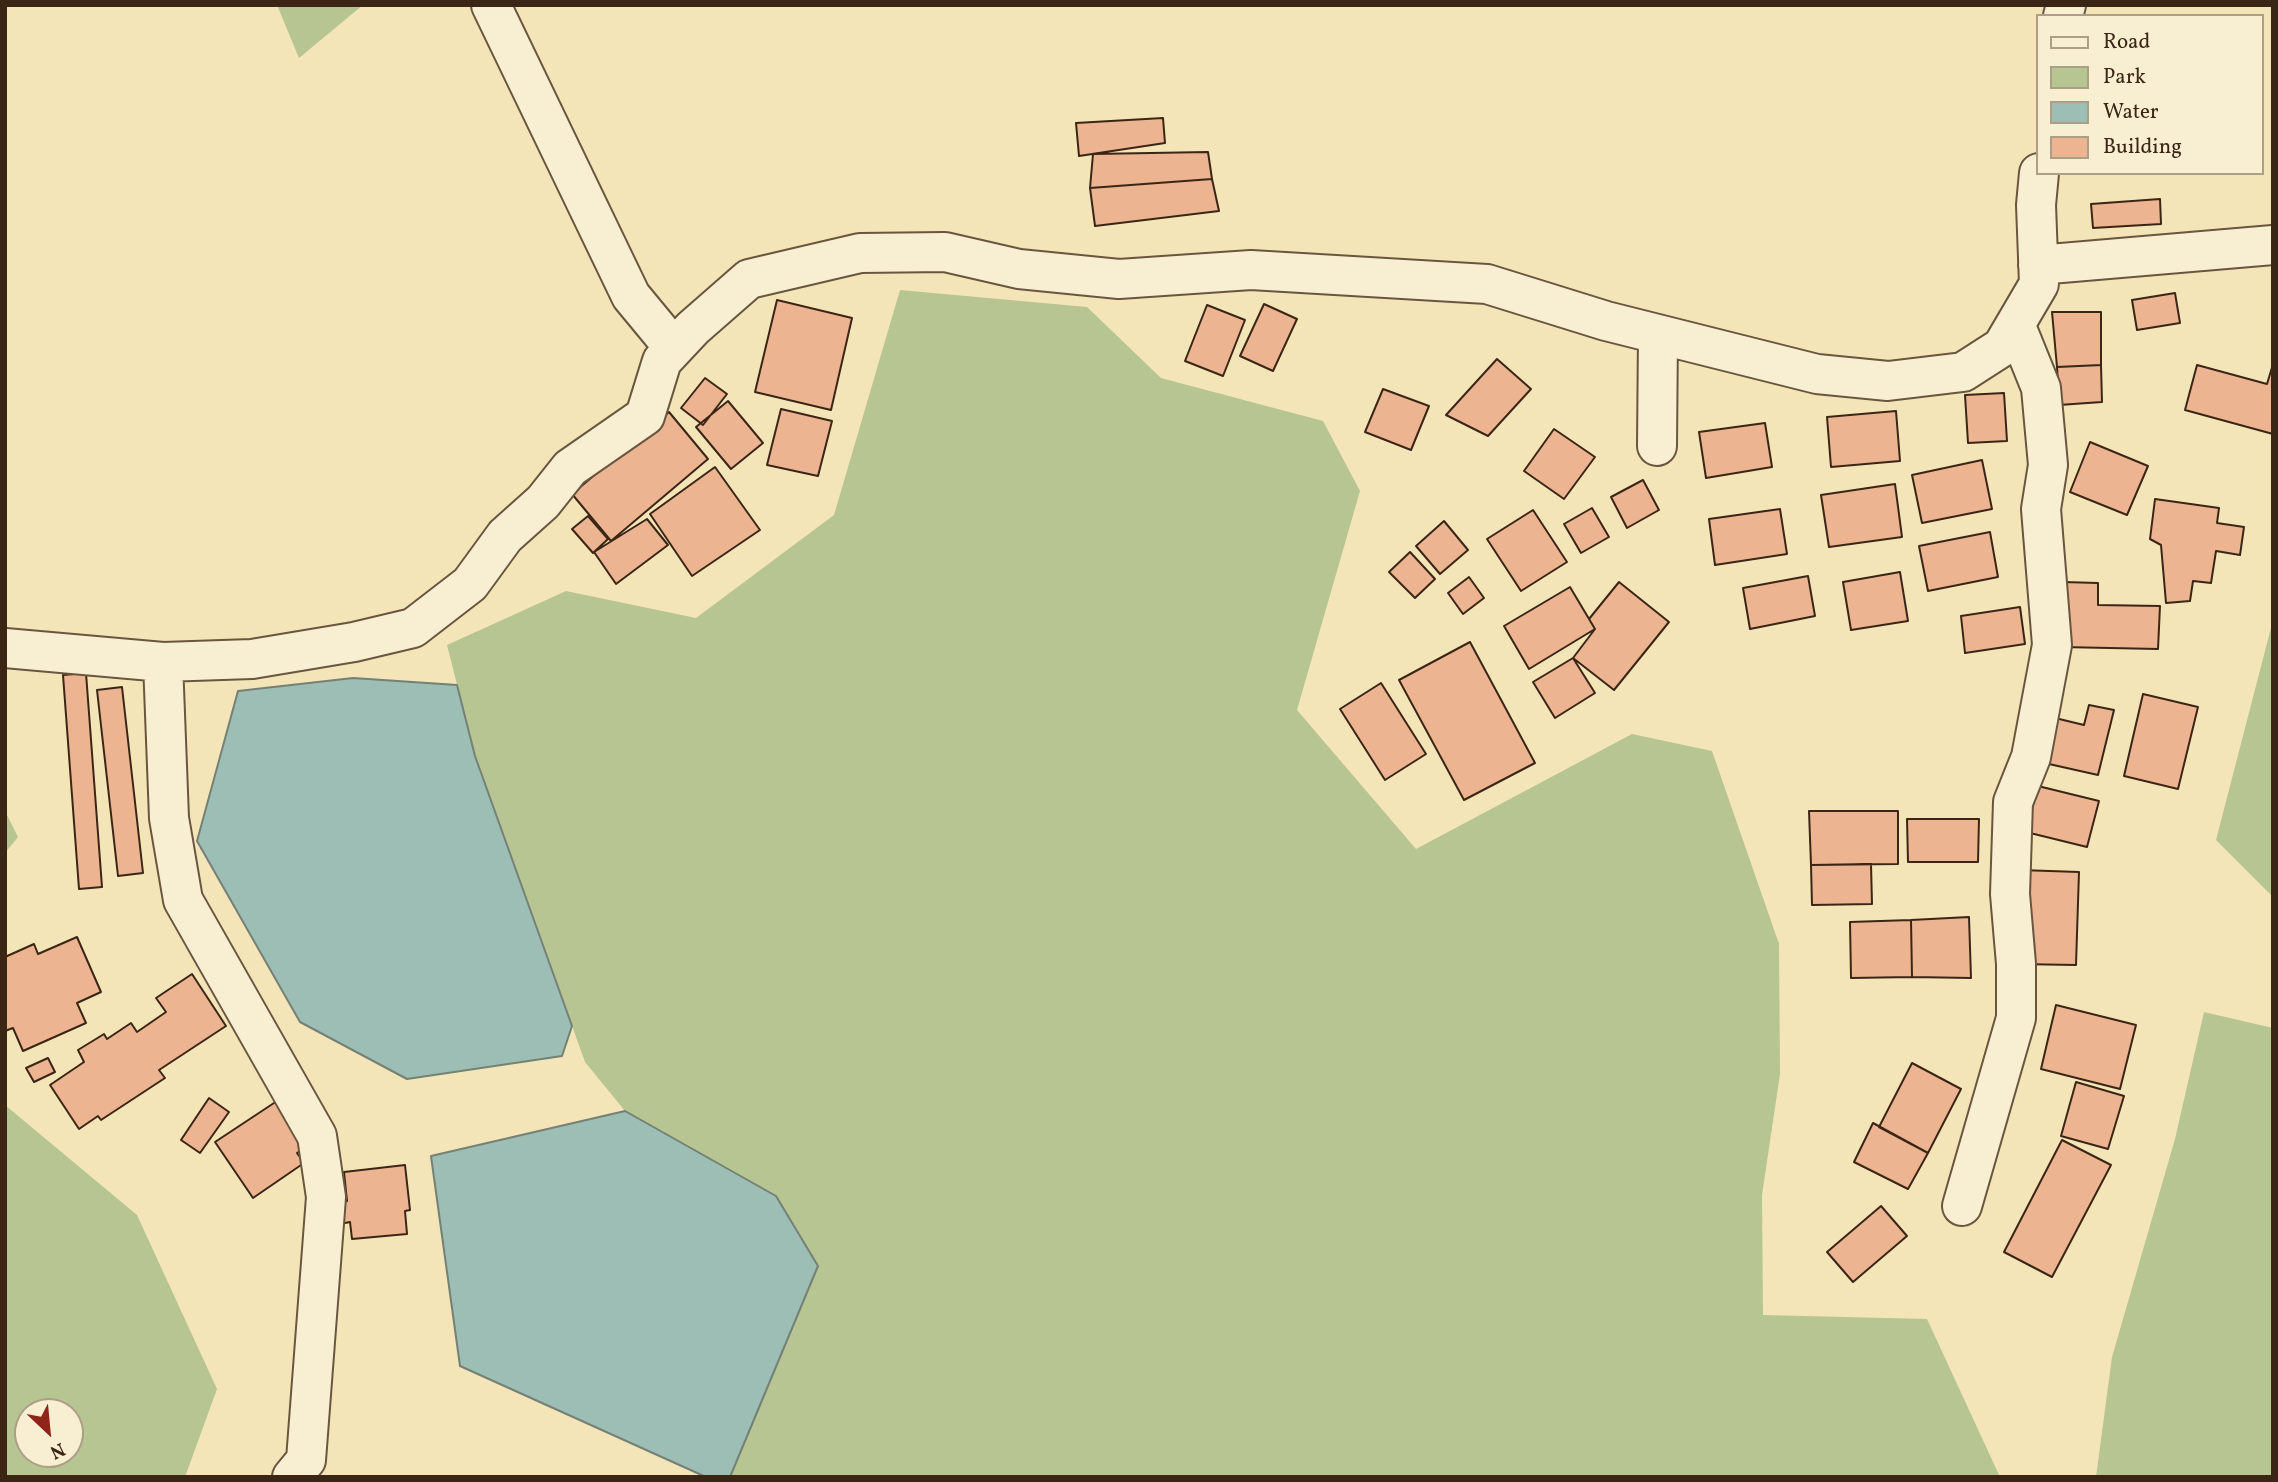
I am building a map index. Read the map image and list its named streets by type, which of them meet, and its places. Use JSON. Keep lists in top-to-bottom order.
{
  "legend": [
    "Road",
    "Park",
    "Water",
    "Building"
  ],
  "north": "bottom right"
}
